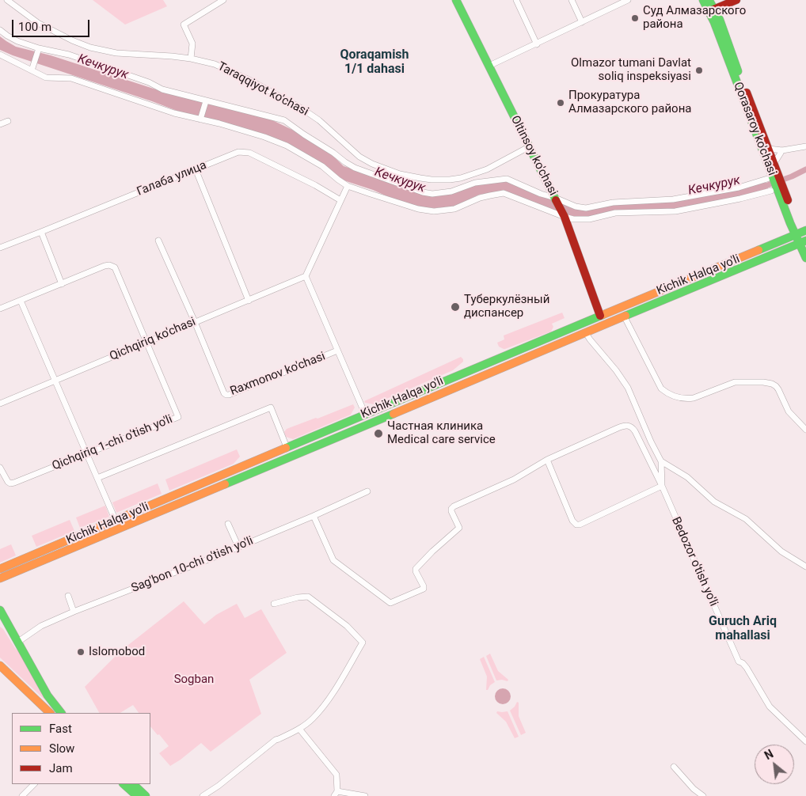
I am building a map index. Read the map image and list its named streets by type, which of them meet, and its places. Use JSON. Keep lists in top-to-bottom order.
{
  "streets": {
    "main road": ["Qorasaroy ko'chasi", "Oltinsoy ko'chasi", "Kichik Halqa yo'li"],
    "street": [
      "Taraqqiyot ko'chasi",
      "Галаба улица",
      "Qichqiriq ko'chasi",
      "Raxmonov ko'chasi",
      "Qichqiriq 1-chi o'tish yo'li",
      "Bedozor o'tish yo'li",
      "Sag'bon 10-chi o'tish yo'li"
    ]
  },
  "crossings": [
    ["Taraqqiyot ko'chasi", "Oltinsoy ko'chasi"],
    ["Qorasaroy ko'chasi", "Kichik Halqa yo'li"],
    ["Oltinsoy ko'chasi", "Kichik Halqa yo'li"],
    ["Kichik Halqa yo'li", "Raxmonov ko'chasi"],
    ["Qichqiriq ko'chasi", "Raxmonov ko'chasi"],
    ["Qichqiriq ko'chasi", "Qichqiriq 1-chi o'tish yo'li"]
  ],
  "districts": ["Qoraqamish 1/1 dahasi", "Guruch Ariq mahallasi"],
  "water": ["Кечкурук"],
  "parks": ["Sogban"],
  "places": [
    "Суд Алмазарского района",
    "Olmazor tumani Davlat soliq inspeksiyasi",
    "Прокуратура Алмазарского района",
    "Туберкулёзный диспансер",
    "Частная клиника Medical care service",
    "Islomobod"
  ],
  "legend": ["Fast", "Slow", "Jam"],
  "scale_bar": "100 m",
  "north": "top left"
}
